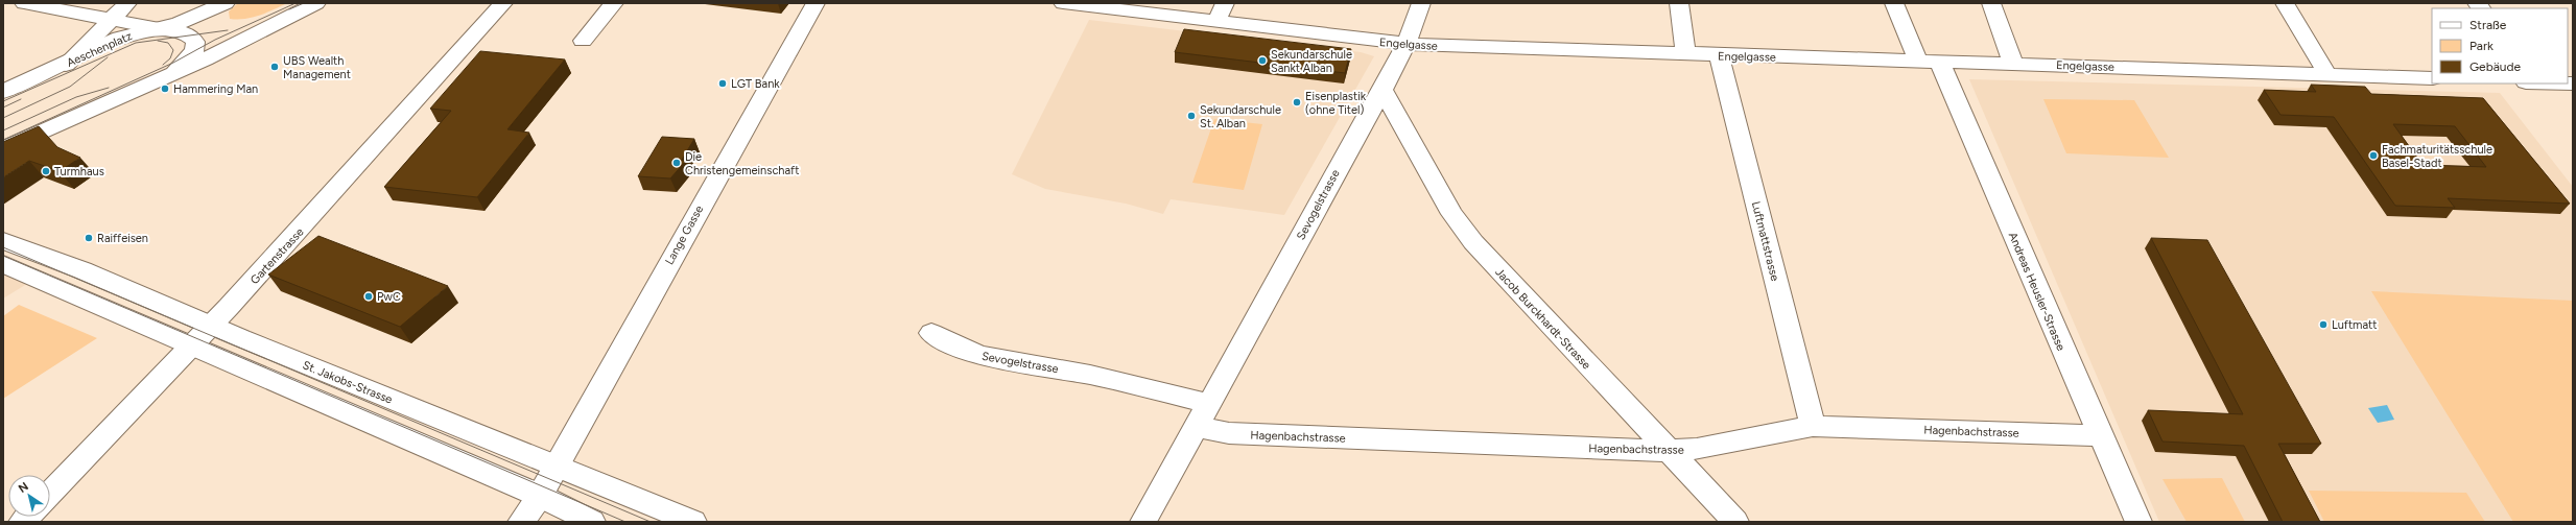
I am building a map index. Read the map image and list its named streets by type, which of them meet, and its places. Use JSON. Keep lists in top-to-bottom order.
{
  "streets": {
    "street": [
      "Engelgasse",
      "Aeschenplatz",
      "Sevogelstrasse",
      "Lange Gasse",
      "Luftmattstrasse",
      "Gartenstrasse",
      "Andreas Heusler-Strasse",
      "Jacob Burckhardt-Strasse",
      "St. Jakobs-Strasse",
      "Hagenbachstrasse"
    ]
  },
  "crossings": [
    ["Engelgasse", "Sevogelstrasse"],
    ["Engelgasse", "Luftmattstrasse"],
    ["Engelgasse", "Andreas Heusler-Strasse"],
    ["Sevogelstrasse", "Jacob Burckhardt-Strasse"],
    ["Sevogelstrasse", "Hagenbachstrasse"],
    ["Lange Gasse", "St. Jakobs-Strasse"],
    ["Luftmattstrasse", "Hagenbachstrasse"],
    ["Gartenstrasse", "St. Jakobs-Strasse"],
    ["Andreas Heusler-Strasse", "Hagenbachstrasse"],
    ["Jacob Burckhardt-Strasse", "Hagenbachstrasse"]
  ],
  "places": [
    "Sekundarschule Sankt Alban",
    "UBS Wealth Management",
    "LGT Bank",
    "Hammering Man",
    "Eisenplastik (ohne Titel)",
    "Sekundarschule St. Alban",
    "Fachmaturitätsschule Basel-Stadt",
    "Die Christengemeinschaft",
    "Turmhaus",
    "Raiffeisen",
    "PwC",
    "Luftmatt"
  ],
  "legend": ["Straße", "Park", "Gebäude"],
  "north": "top left"
}
